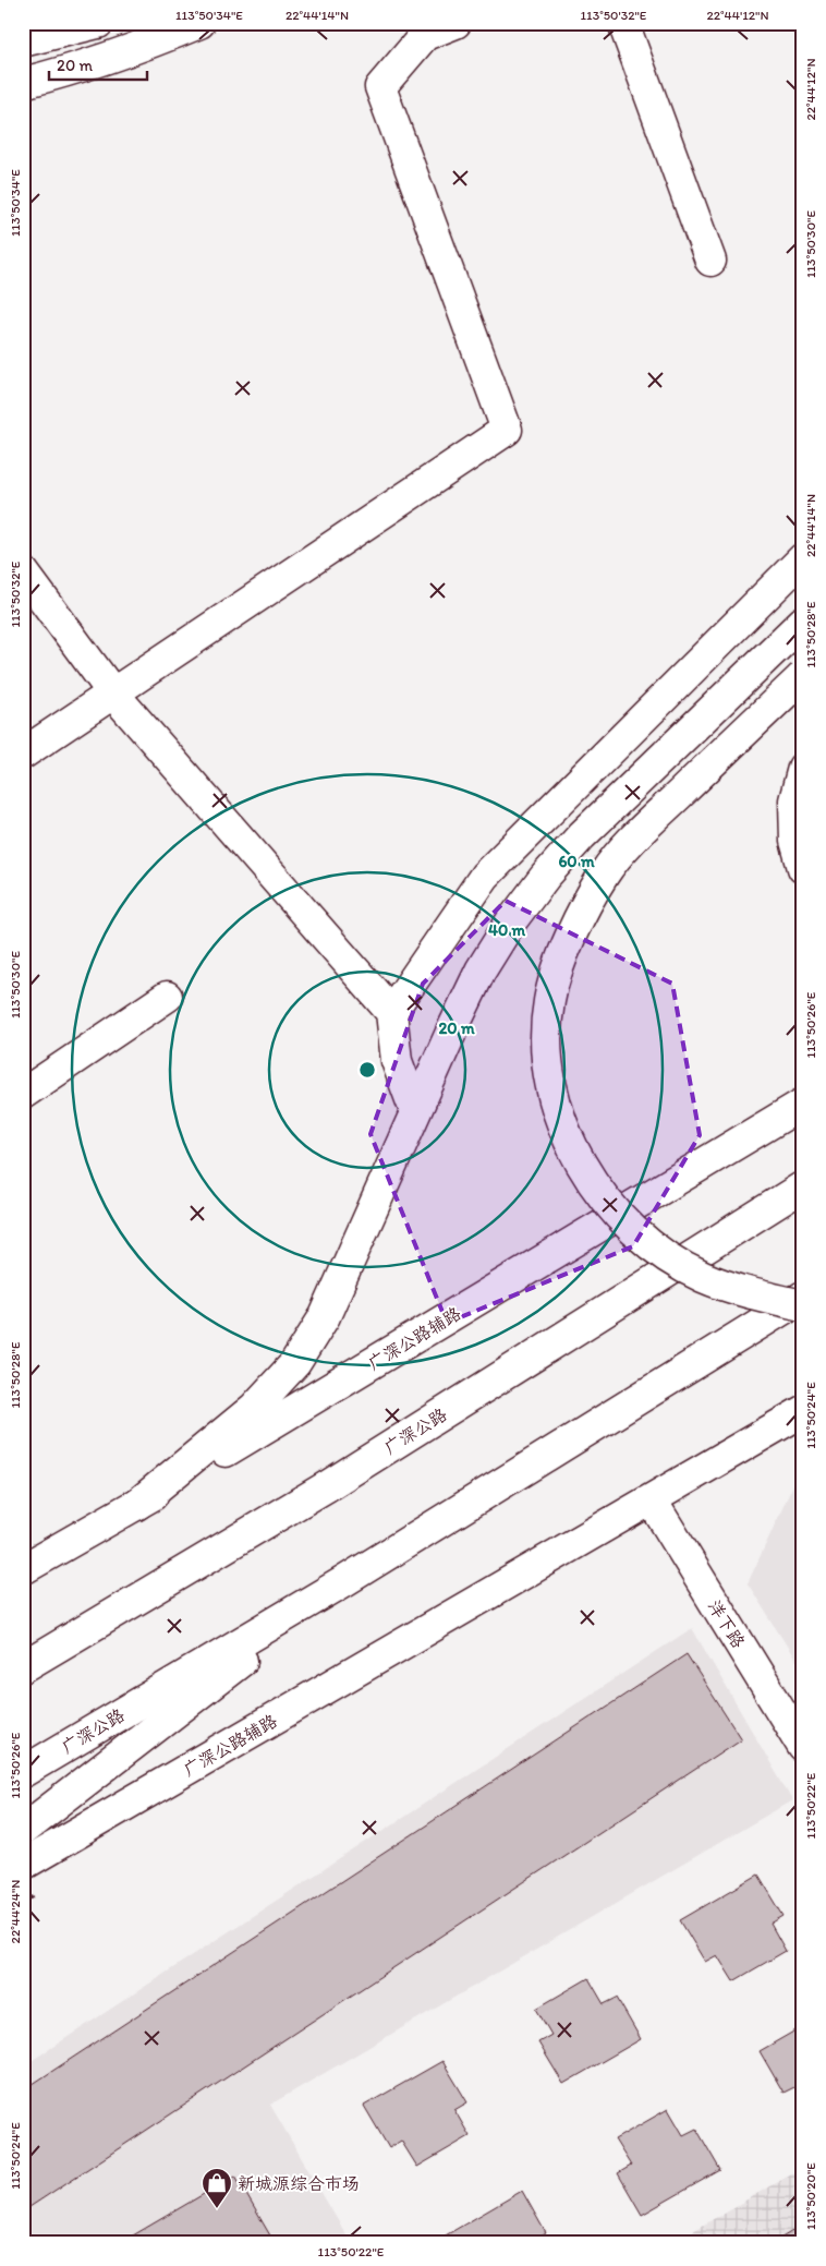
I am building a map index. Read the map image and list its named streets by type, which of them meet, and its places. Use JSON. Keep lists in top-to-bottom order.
{
  "streets": {
    "main road": ["广深公路辅路", "广深公路", "洋下路"]
  },
  "crossings": [
    ["广深公路辅路", "洋下路"]
  ],
  "places": {
    "shop": ["新城源综合市场"]
  },
  "scale_bar": "20 m",
  "coordinates": [
    "113°50'34\"E",
    "22°44'14\"N",
    "113°50'32\"E",
    "22°44'12\"N",
    "113°50'30\"E",
    "113°50'28\"E",
    "113°50'26\"E",
    "113°50'24\"E",
    "113°50'22\"E",
    "22°44'24\"N",
    "113°50'20\"E"
  ],
  "rings": ["60 m", "40 m", "20 m"]
}
